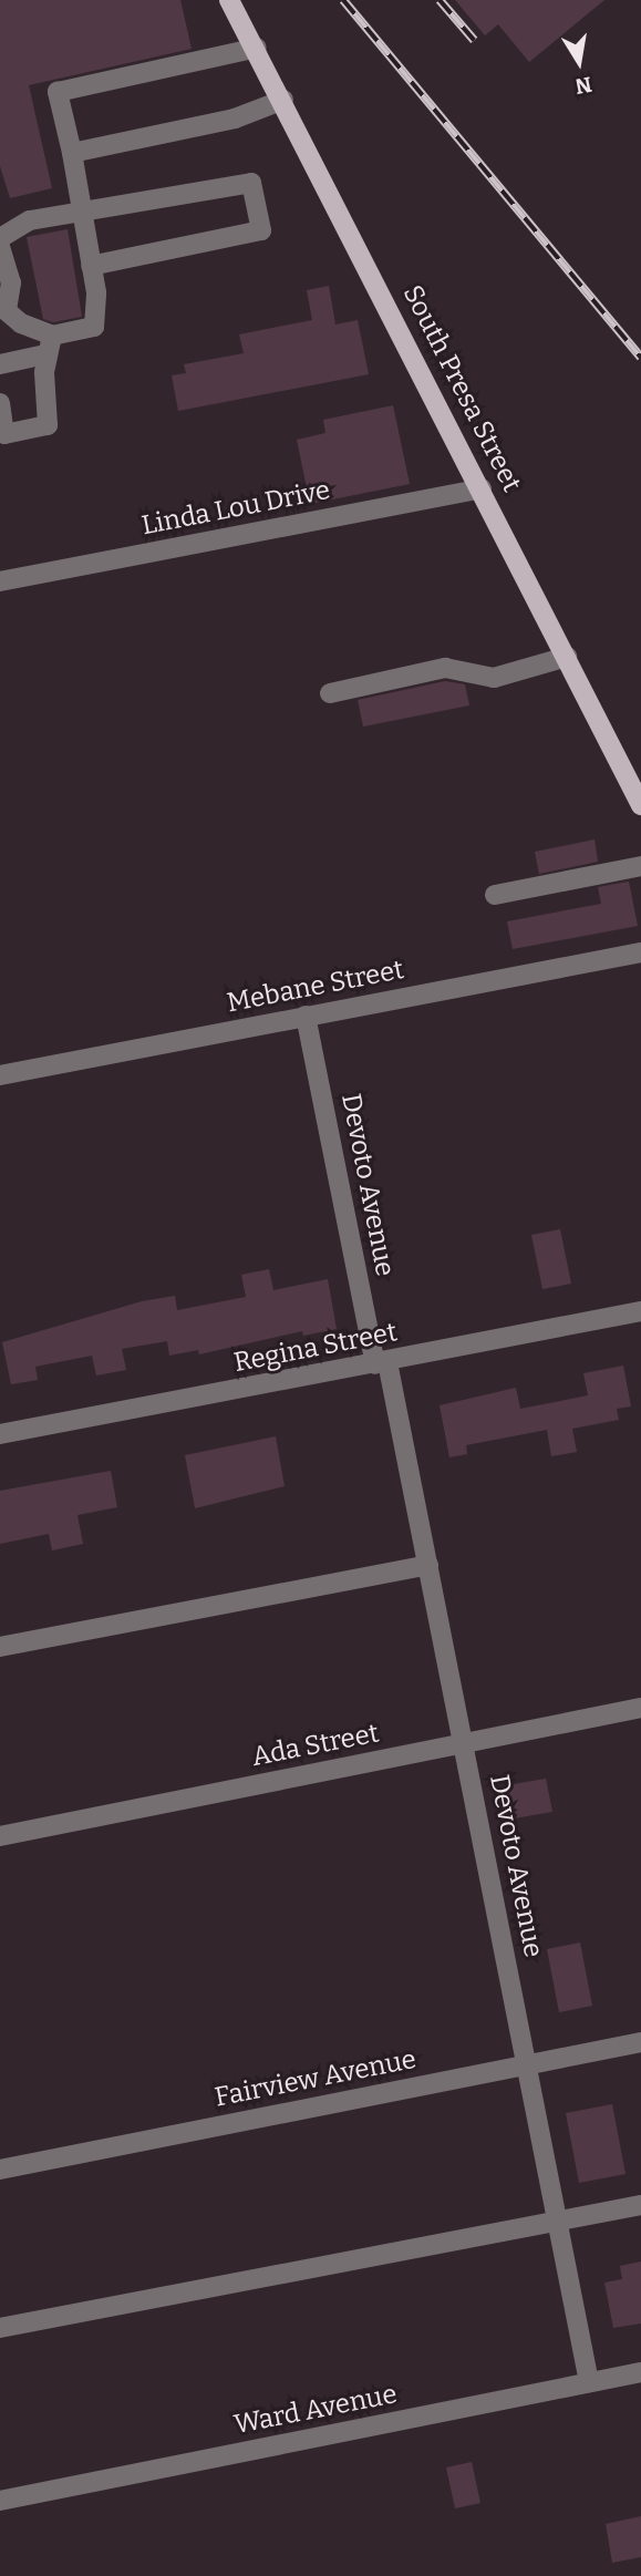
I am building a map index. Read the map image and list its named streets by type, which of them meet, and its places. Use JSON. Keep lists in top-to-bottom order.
{
  "streets": {
    "main road": ["South Presa Street"],
    "street": [
      "Linda Lou Drive",
      "Mebane Street",
      "Devoto Avenue",
      "Regina Street",
      "Ada Street",
      "Fairview Avenue",
      "Ward Avenue"
    ]
  },
  "crossings": [
    ["South Presa Street", "Linda Lou Drive"],
    ["Mebane Street", "Devoto Avenue"],
    ["Devoto Avenue", "Regina Street"],
    ["Devoto Avenue", "Ada Street"],
    ["Devoto Avenue", "Fairview Avenue"],
    ["Devoto Avenue", "Ward Avenue"]
  ],
  "north": "bottom"
}
